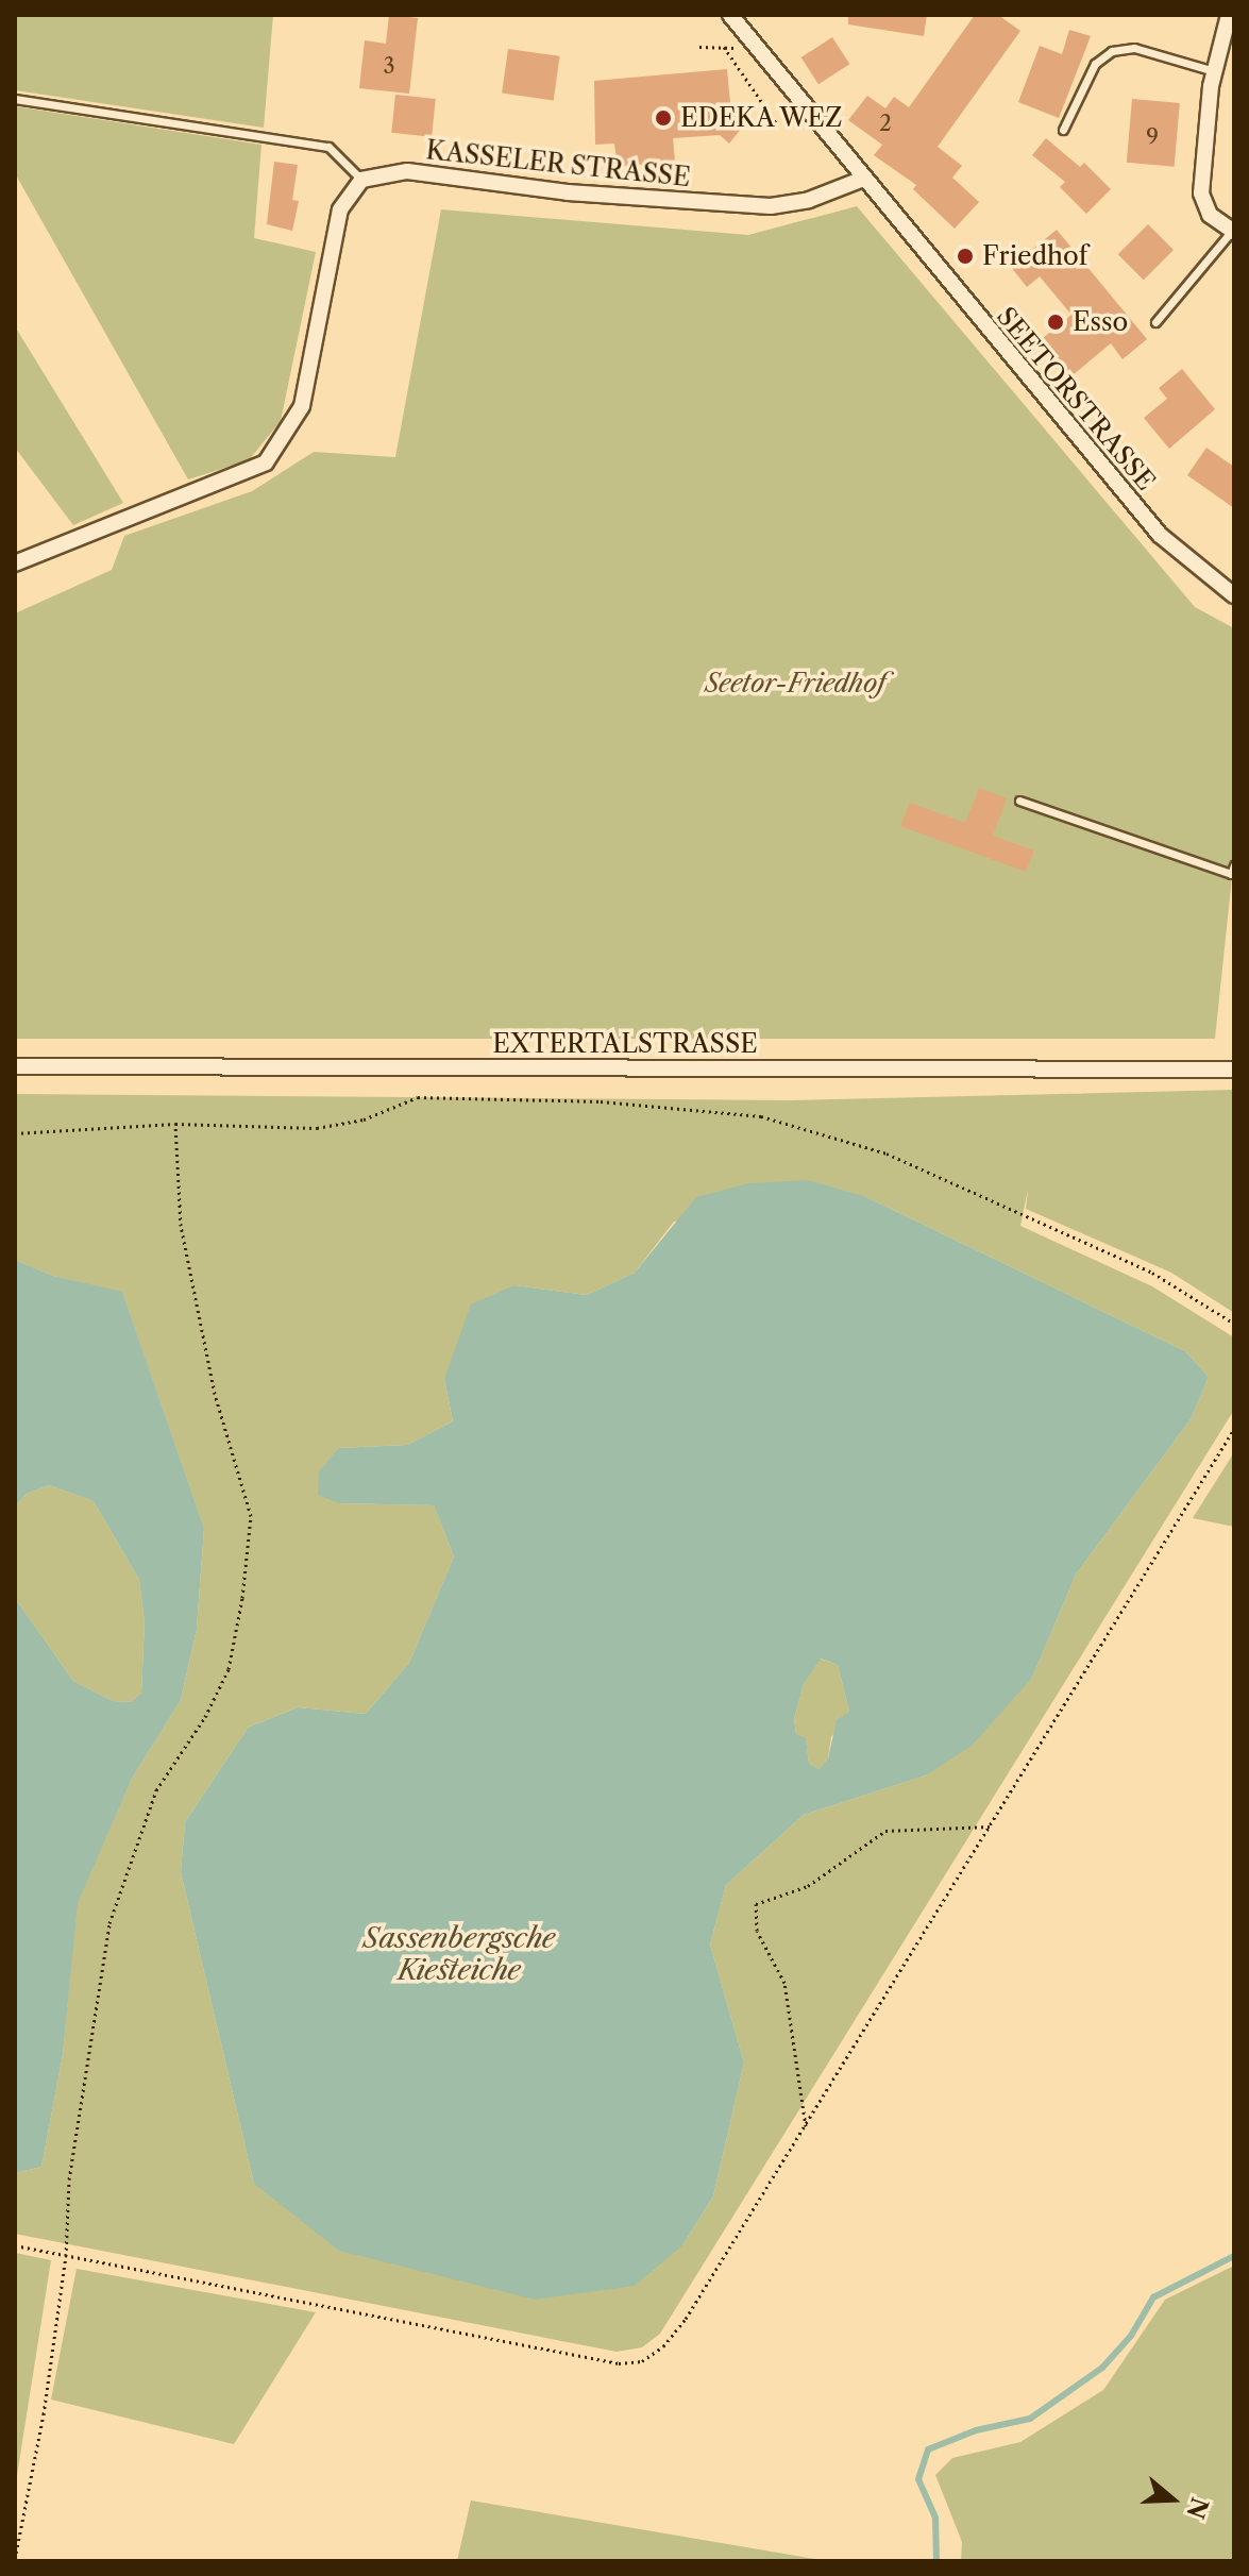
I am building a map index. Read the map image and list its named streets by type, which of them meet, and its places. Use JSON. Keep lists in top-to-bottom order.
{
  "streets": {
    "street": ["KASSELER STRASSE", "SEETORSTRASSE", "EXTERTALSTRASSE"]
  },
  "crossings": [
    ["KASSELER STRASSE", "SEETORSTRASSE"]
  ],
  "water": ["Sassenbergsche Kiesteiche"],
  "parks": ["Seetor-Friedhof"],
  "places": ["EDEKA WEZ", "Friedhof", "Esso"],
  "house_numbers": ["3", "2", "9"],
  "north": "right"
}
